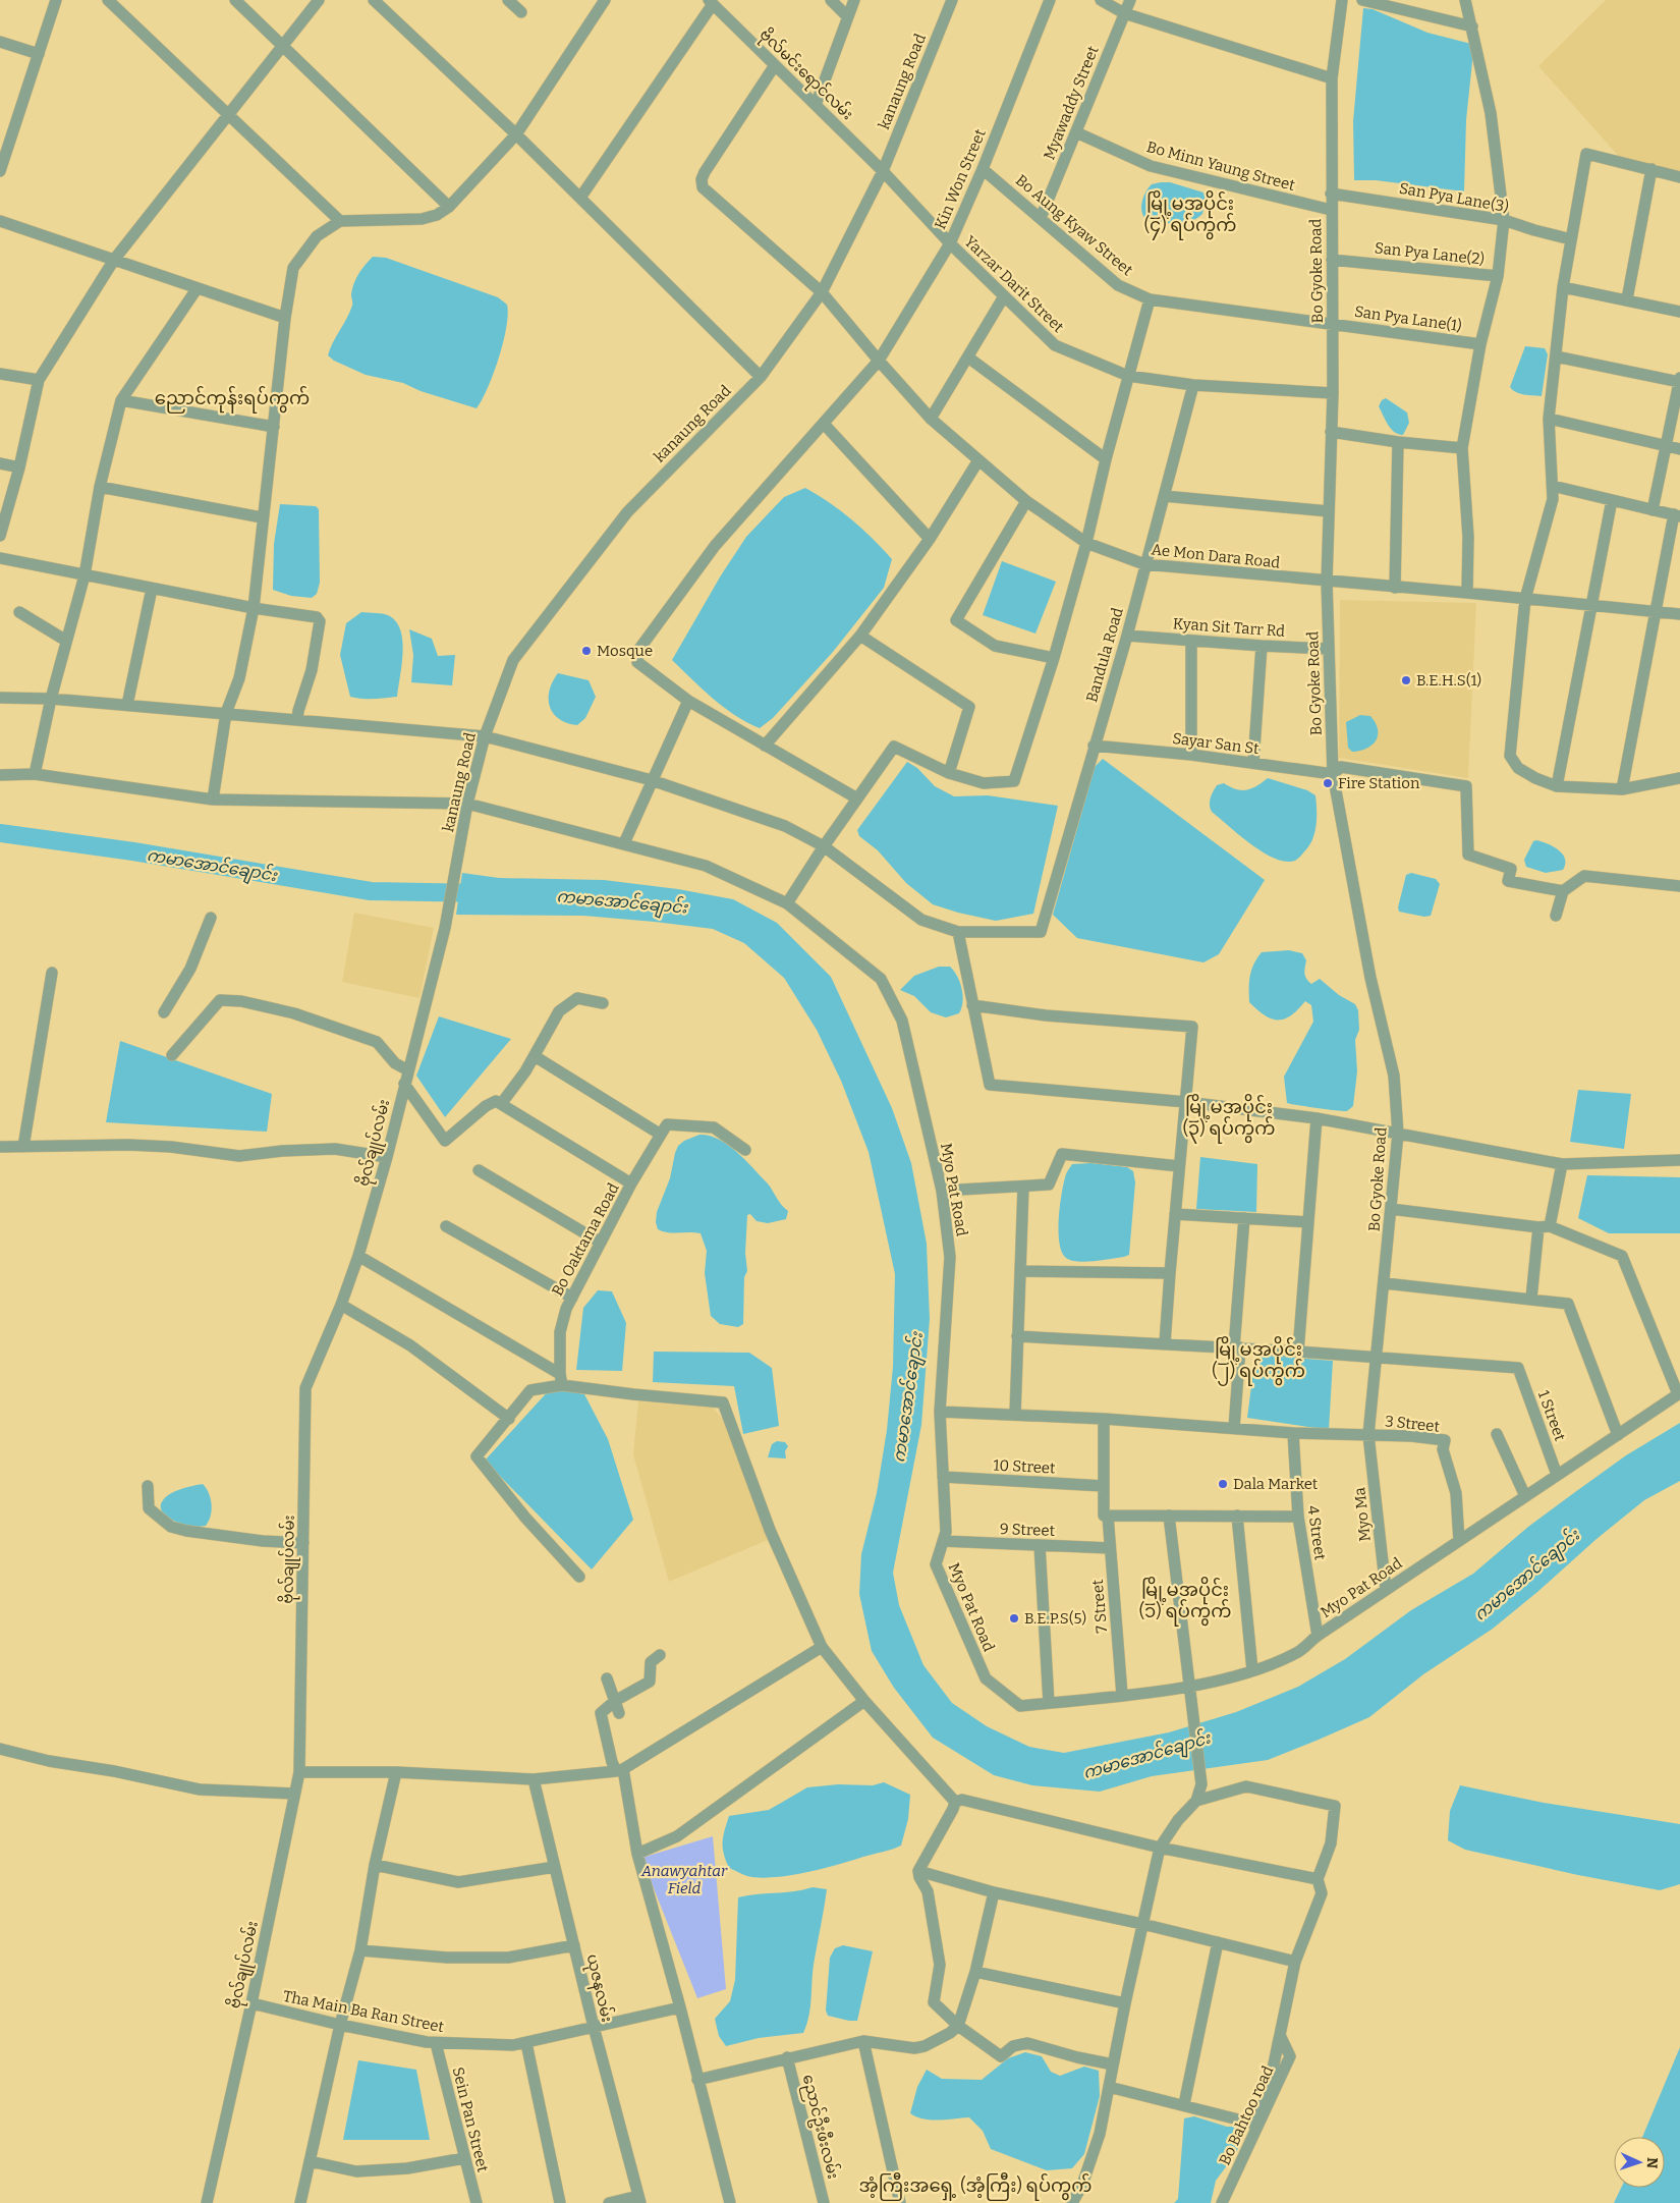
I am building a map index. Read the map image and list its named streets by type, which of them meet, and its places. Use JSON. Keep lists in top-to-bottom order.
{
  "streets": {
    "street": [
      "ဗိုလ်မင်းရောင်လမ်း",
      "kanaung Road",
      "Myawaddy Street",
      "Bo Minn Yaung Street",
      "Kin Won Street",
      "San Pya Lane(3)",
      "Bo Aung Kyaw Street",
      "San Pya Lane(2)",
      "Bo Gyoke Road",
      "Yarzar Darit Street",
      "San Pya Lane(1)",
      "Ae Mon Dara Road",
      "Kyan Sit Tarr Rd",
      "Bandula Road",
      "Sayar San St",
      "ဗိုလ်ချုပ်လမ်း",
      "Myo Pat Road",
      "Bo Oaktama Road",
      "1 Street",
      "3 Street",
      "10 Street",
      "Myo Ma",
      "9 Street",
      "4 Street",
      "7 Street",
      "ယုဇနလမ်း",
      "Tha Main Ba Ran Street",
      "Bo Bahtoo road",
      "Sein Pan Street",
      "ညောင်ဦးဖီးလမ်း"
    ]
  },
  "crossings": [
    ["ဗိုလ်မင်းရောင်လမ်း", "kanaung Road"],
    ["ဗိုလ်မင်းရောင်လမ်း", "Yarzar Darit Street"],
    ["ဗိုလ်မင်းရောင်လမ်း", "Ae Mon Dara Road"],
    ["kanaung Road", "Yarzar Darit Street"],
    ["kanaung Road", "Ae Mon Dara Road"],
    ["kanaung Road", "ဗိုလ်ချုပ်လမ်း"],
    ["kanaung Road", "Myo Pat Road"],
    ["Myawaddy Street", "Bo Minn Yaung Street"],
    ["Myawaddy Street", "Bo Aung Kyaw Street"],
    ["Bo Minn Yaung Street", "Bo Gyoke Road"],
    ["Kin Won Street", "Bo Aung Kyaw Street"],
    ["Kin Won Street", "Yarzar Darit Street"],
    ["Kin Won Street", "Ae Mon Dara Road"],
    ["San Pya Lane(3)", "San Pya Lane(2)"],
    ["San Pya Lane(3)", "Bo Gyoke Road"],
    ["Bo Aung Kyaw Street", "Bo Gyoke Road"],
    ["Bo Aung Kyaw Street", "San Pya Lane(1)"],
    ["San Pya Lane(2)", "Bo Gyoke Road"],
    ["Bo Gyoke Road", "Yarzar Darit Street"],
    ["Bo Gyoke Road", "San Pya Lane(1)"],
    ["Bo Gyoke Road", "Ae Mon Dara Road"],
    ["Bo Gyoke Road", "Kyan Sit Tarr Rd"],
    ["Bo Gyoke Road", "Sayar San St"],
    ["Bo Gyoke Road", "1 Street"],
    ["Bo Gyoke Road", "Myo Ma"],
    ["Yarzar Darit Street", "Bandula Road"],
    ["Ae Mon Dara Road", "Bandula Road"],
    ["Kyan Sit Tarr Rd", "Bandula Road"],
    ["Bandula Road", "Sayar San St"],
    ["ဗိုလ်ချုပ်လမ်း", "Tha Main Ba Ran Street"],
    ["Myo Pat Road", "1 Street"],
    ["Myo Pat Road", "3 Street"],
    ["Myo Pat Road", "10 Street"],
    ["Myo Pat Road", "Myo Ma"],
    ["Myo Pat Road", "9 Street"],
    ["Myo Pat Road", "4 Street"],
    ["Myo Pat Road", "7 Street"],
    ["1 Street", "Myo Ma"],
    ["3 Street", "Myo Ma"],
    ["10 Street", "7 Street"],
    ["9 Street", "7 Street"],
    ["ယုဇနလမ်း", "Tha Main Ba Ran Street"],
    ["Tha Main Ba Ran Street", "Sein Pan Street"]
  ],
  "districts": [
    "မြို့မအပိုင်း (၄) ရပ်ကွက်",
    "ညောင်ကုန်းရပ်ကွက်",
    "မြို့မအပိုင်း (၃) ရပ်ကွက်",
    "မြို့မအပိုင်း (၂) ရပ်ကွက်",
    "မြို့မအပိုင်း (၁) ရပ်ကွက်",
    "အံ့ကြီးအရှေ့ (အံ့ကြီး) ရပ်ကွက်"
  ],
  "water": ["ကမာအောင်ချောင်း"],
  "parks": ["Anawyahtar Field"],
  "places": [
    "Mosque",
    "B.E.H.S(1)",
    "Fire Station",
    "Dala Market",
    "B.E.P.S(5)"
  ],
  "north": "right"
}
